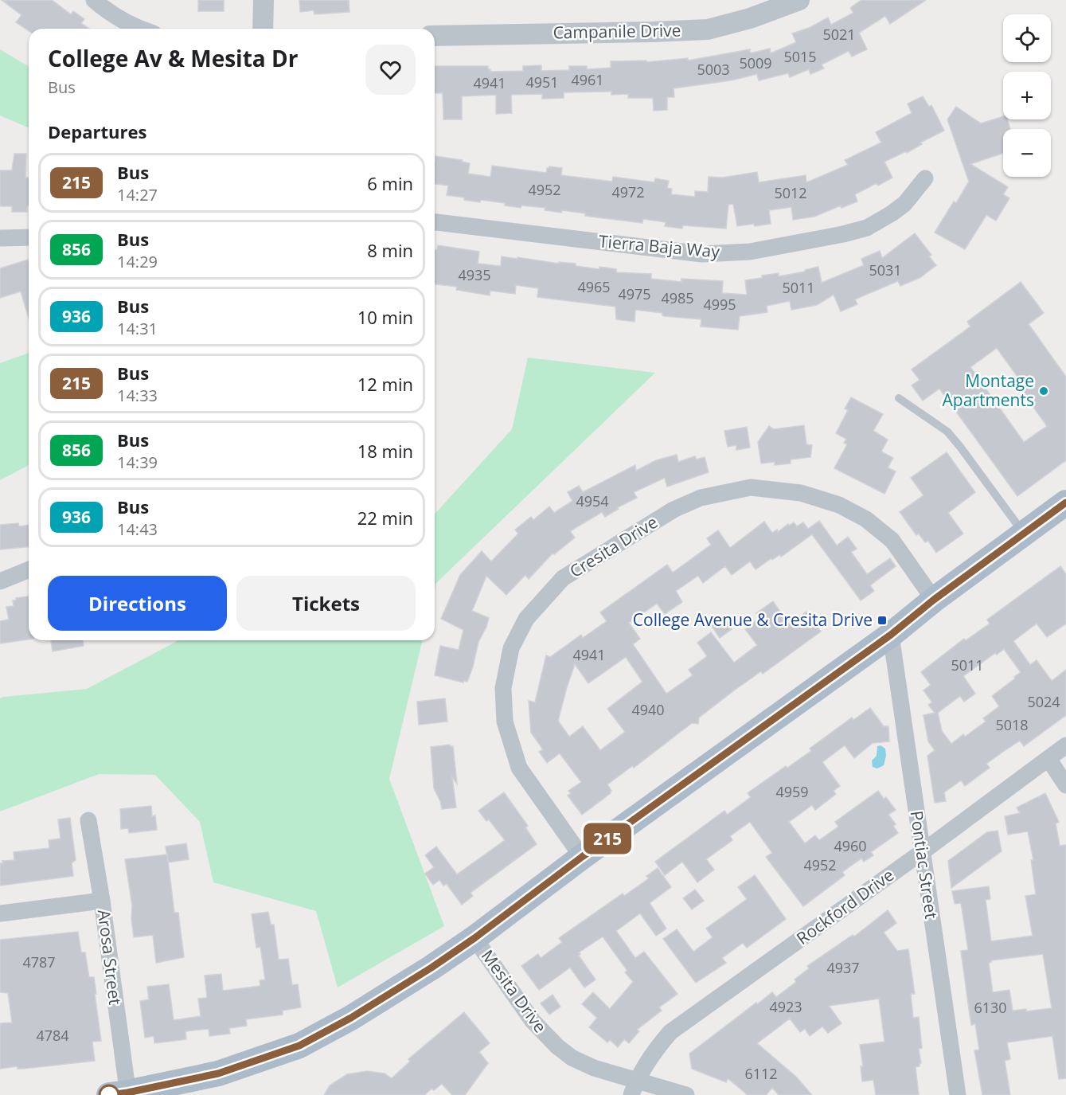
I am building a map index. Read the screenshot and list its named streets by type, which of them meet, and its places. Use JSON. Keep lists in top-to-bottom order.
{
  "streets": {
    "street": [
      "Campanile Drive",
      "Tierra Baja Way",
      "Cresita Drive",
      "Pontiac Street",
      "Rockford Drive",
      "Arosa Street",
      "Mesita Drive"
    ]
  },
  "crossings": [
    ["Pontiac Street", "Rockford Drive"],
    ["Rockford Drive", "Mesita Drive"]
  ],
  "places": {
    "other": ["Montage Apartments"],
    "transit": ["College Avenue & Cresita Drive"]
  },
  "lines": ["bus line 215"],
  "house_numbers": [
    "5021",
    "5015",
    "5009",
    "5003",
    "4961",
    "4951",
    "4941",
    "4952",
    "4972",
    "5012",
    "5031",
    "4935",
    "4965",
    "5011",
    "4975",
    "4985",
    "4995",
    "4954",
    "4941",
    "5011",
    "5024",
    "4940",
    "5018",
    "4959",
    "4960",
    "4952",
    "4787",
    "4937",
    "4923",
    "6130",
    "4784",
    "6112"
  ],
  "page": {
    "on_map": "215",
    "map_buttons": ["+", "−"],
    "heading": [
      ["College Av & Mesita Dr", "Bus"],
      "Departures"
    ],
    "list": [
      {
        "mark": "215",
        "name": "Bus",
        "note": "14:27",
        "value": "6 min"
      },
      {
        "mark": "856",
        "name": "Bus",
        "note": "14:29",
        "value": "8 min"
      },
      {
        "mark": "936",
        "name": "Bus",
        "note": "14:31",
        "value": "10 min"
      },
      {
        "mark": "215",
        "name": "Bus",
        "note": "14:33",
        "value": "12 min"
      },
      {
        "mark": "856",
        "name": "Bus",
        "note": "14:39",
        "value": "18 min"
      },
      {
        "mark": "936",
        "name": "Bus",
        "note": "14:43",
        "value": "22 min"
      }
    ],
    "buttons": ["Directions", "Tickets"]
  }
}
